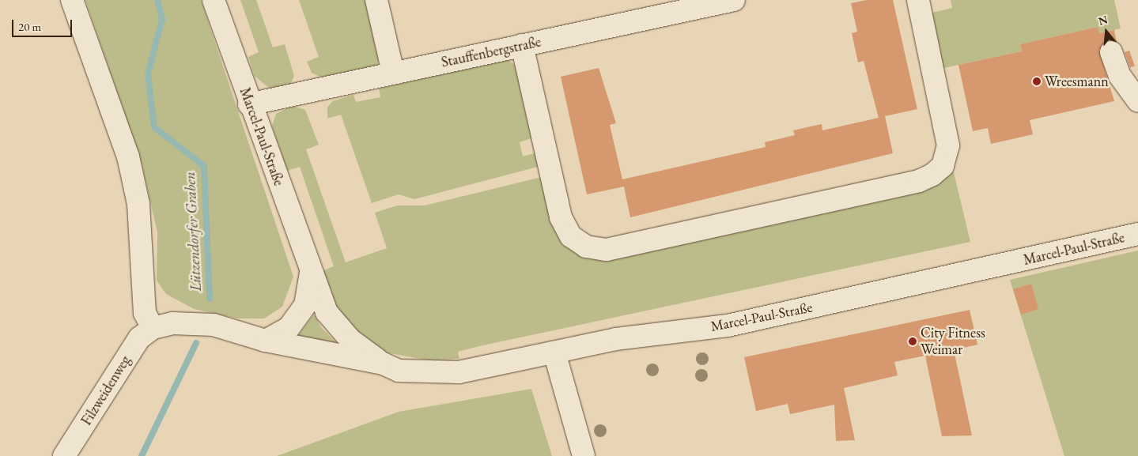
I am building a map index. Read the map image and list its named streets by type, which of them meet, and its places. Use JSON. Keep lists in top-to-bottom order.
{
  "streets": {
    "street": ["Stauffenbergstraße", "Marcel-Paul-Straße", "Filzweidenweg"]
  },
  "crossings": [
    ["Stauffenbergstraße", "Marcel-Paul-Straße"],
    ["Marcel-Paul-Straße", "Filzweidenweg"]
  ],
  "water": ["Lützendorfer Graben"],
  "places": ["Wreesmann", "City Fitness Weimar"],
  "scale_bar": "20 m",
  "north": "top"
}
